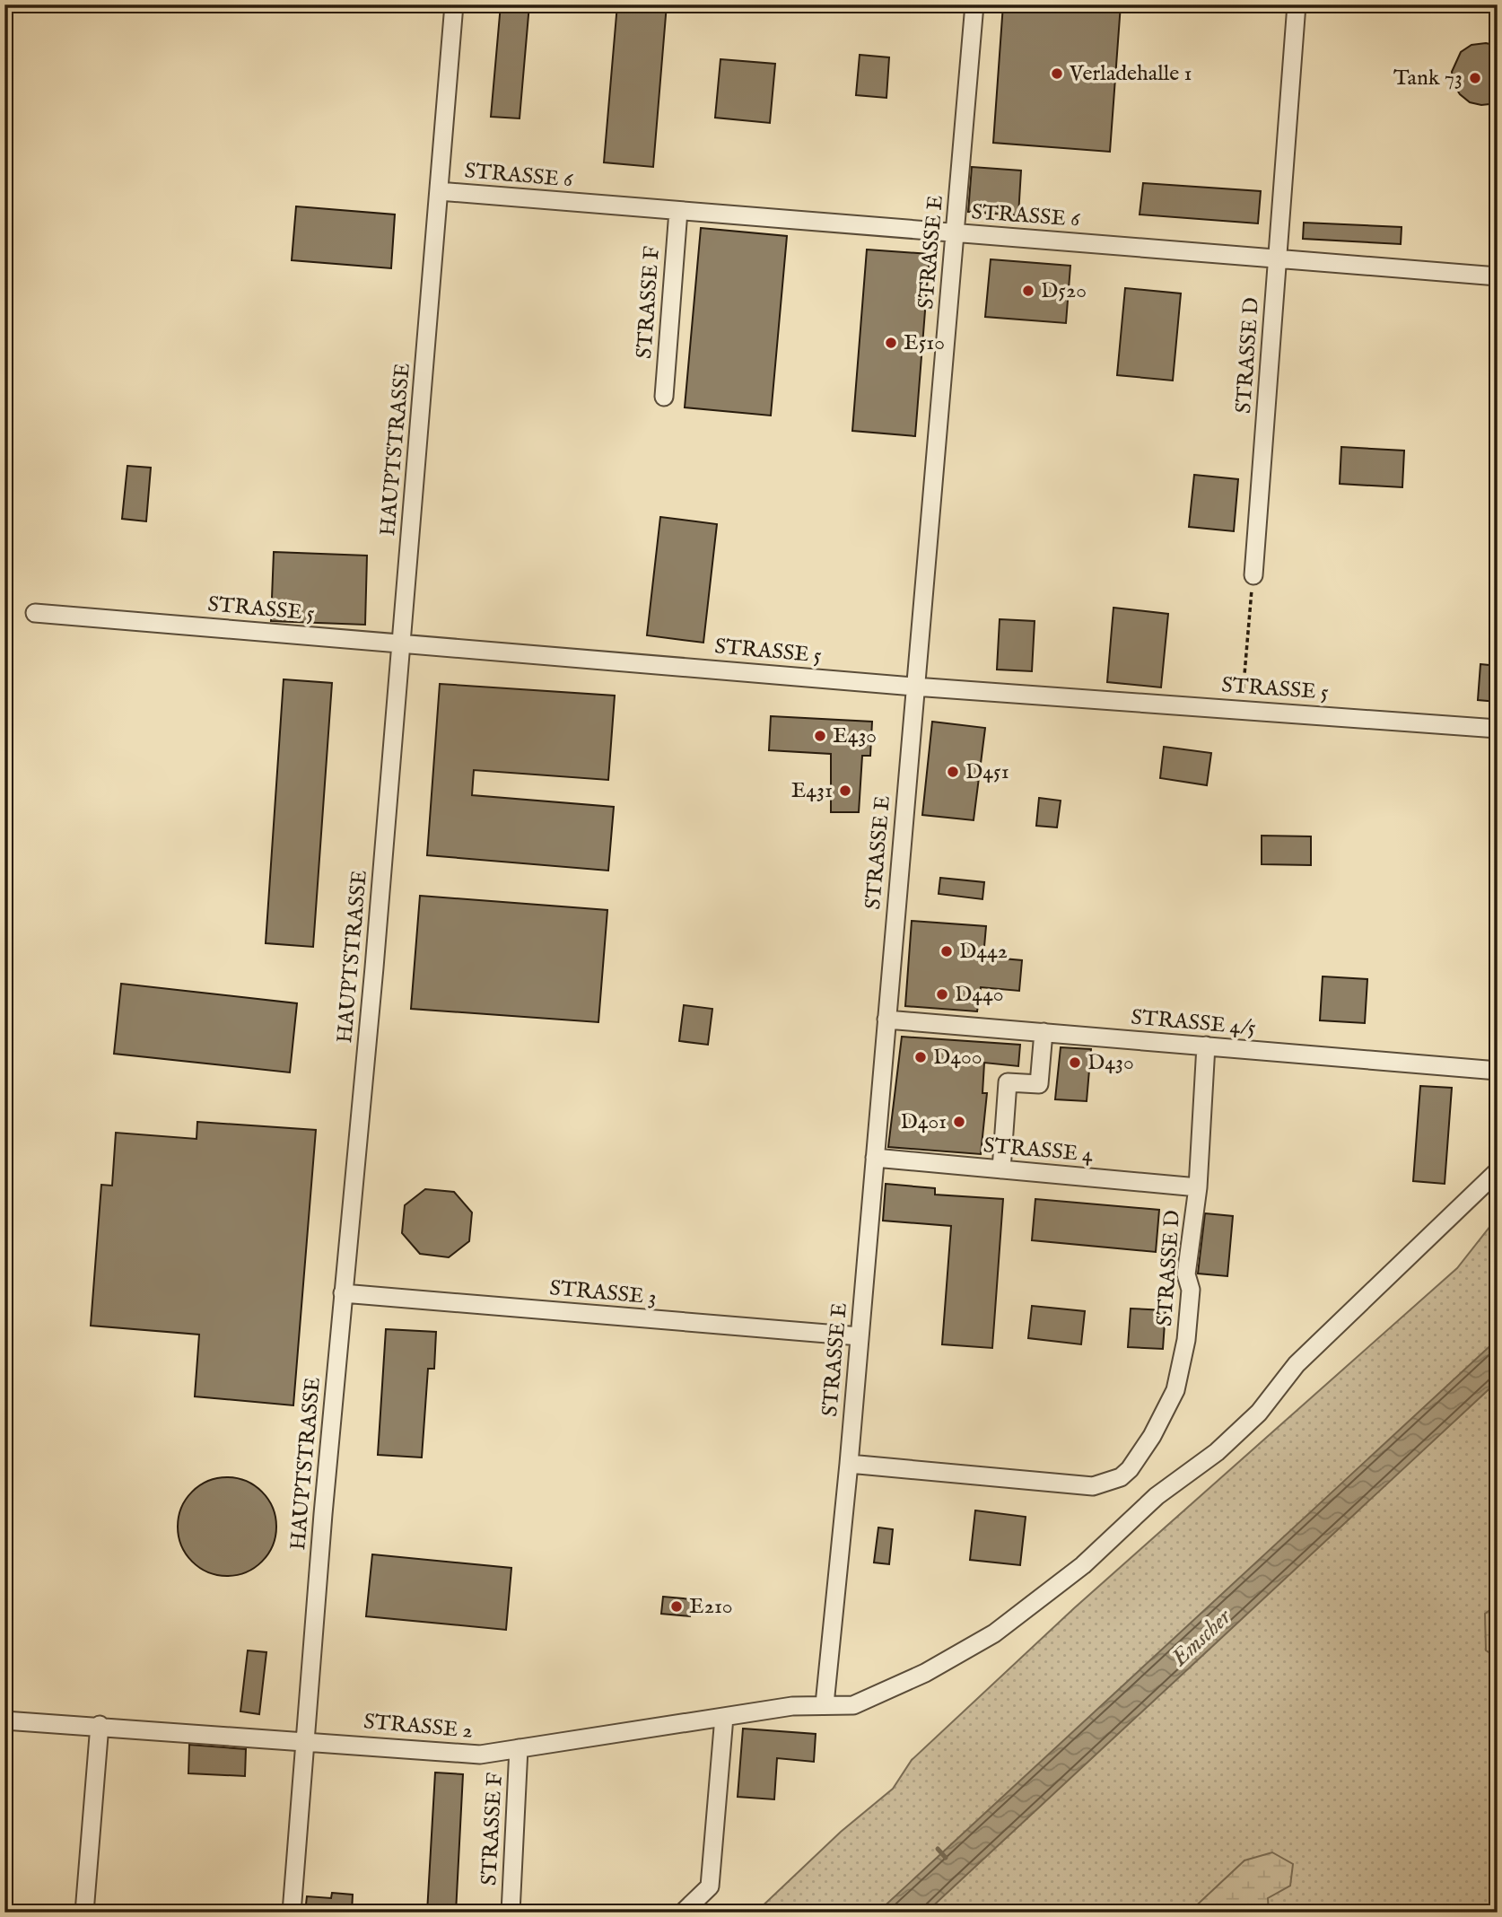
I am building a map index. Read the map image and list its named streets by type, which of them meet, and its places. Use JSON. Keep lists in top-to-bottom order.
{
  "streets": {
    "lane": [
      "STRASSE 6",
      "STRASSE E",
      "STRASSE F",
      "STRASSE D",
      "HAUPTSTRASSE",
      "STRASSE 5",
      "STRASSE 4/5",
      "STRASSE 4",
      "STRASSE 3",
      "STRASSE 2"
    ]
  },
  "crossings": [
    ["STRASSE 6", "STRASSE E"],
    ["STRASSE 6", "STRASSE F"],
    ["STRASSE 6", "STRASSE D"],
    ["STRASSE 6", "HAUPTSTRASSE"],
    ["STRASSE E", "STRASSE D"],
    ["STRASSE E", "STRASSE 5"],
    ["STRASSE E", "STRASSE 4/5"],
    ["STRASSE E", "STRASSE 4"],
    ["STRASSE E", "STRASSE 3"],
    ["STRASSE E", "STRASSE 2"],
    ["STRASSE F", "STRASSE 2"],
    ["STRASSE D", "STRASSE 4/5"],
    ["STRASSE D", "STRASSE 4"],
    ["HAUPTSTRASSE", "STRASSE 5"],
    ["HAUPTSTRASSE", "STRASSE 3"],
    ["HAUPTSTRASSE", "STRASSE 2"]
  ],
  "water": ["Emscher"],
  "places": [
    "Verladehalle 1",
    "Tank 73",
    "D520",
    "E510",
    "E430",
    "D451",
    "E431",
    "D442",
    "D440",
    "D400",
    "D430",
    "D401",
    "E210"
  ]
}
